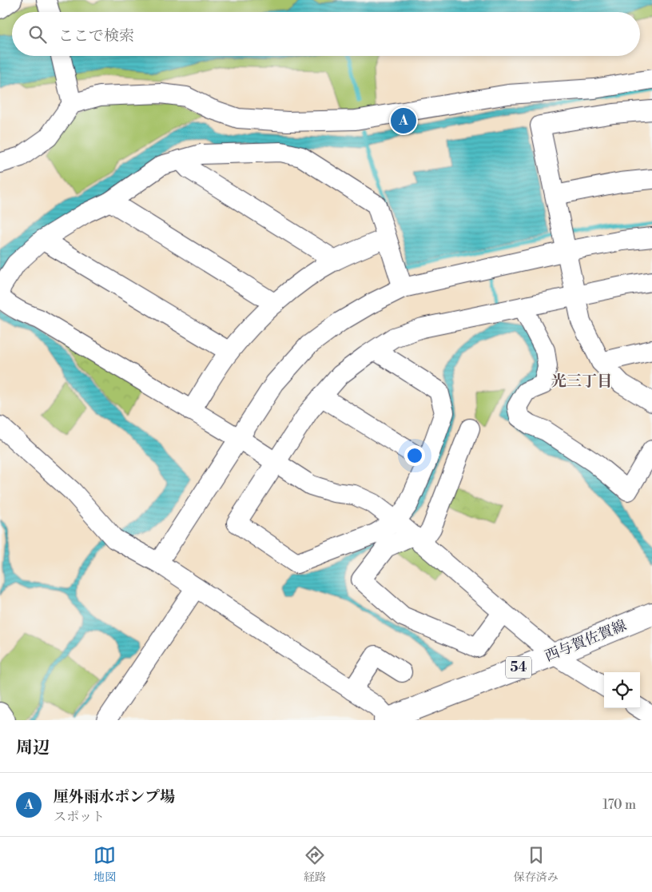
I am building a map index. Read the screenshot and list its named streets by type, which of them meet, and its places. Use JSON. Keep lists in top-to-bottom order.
{
  "streets": {
    "main road": ["西与賀佐賀線", "54"]
  },
  "districts": ["光三丁目"],
  "page": {
    "search": "ここで検索",
    "pins": "A",
    "heading": "周辺",
    "list": [
      {
        "mark": "A",
        "name": "厘外雨水ポンプ場",
        "note": "スポット",
        "value": "170 m"
      }
    ],
    "nav": ["地図", "経路", "保存済み"]
  }
}
